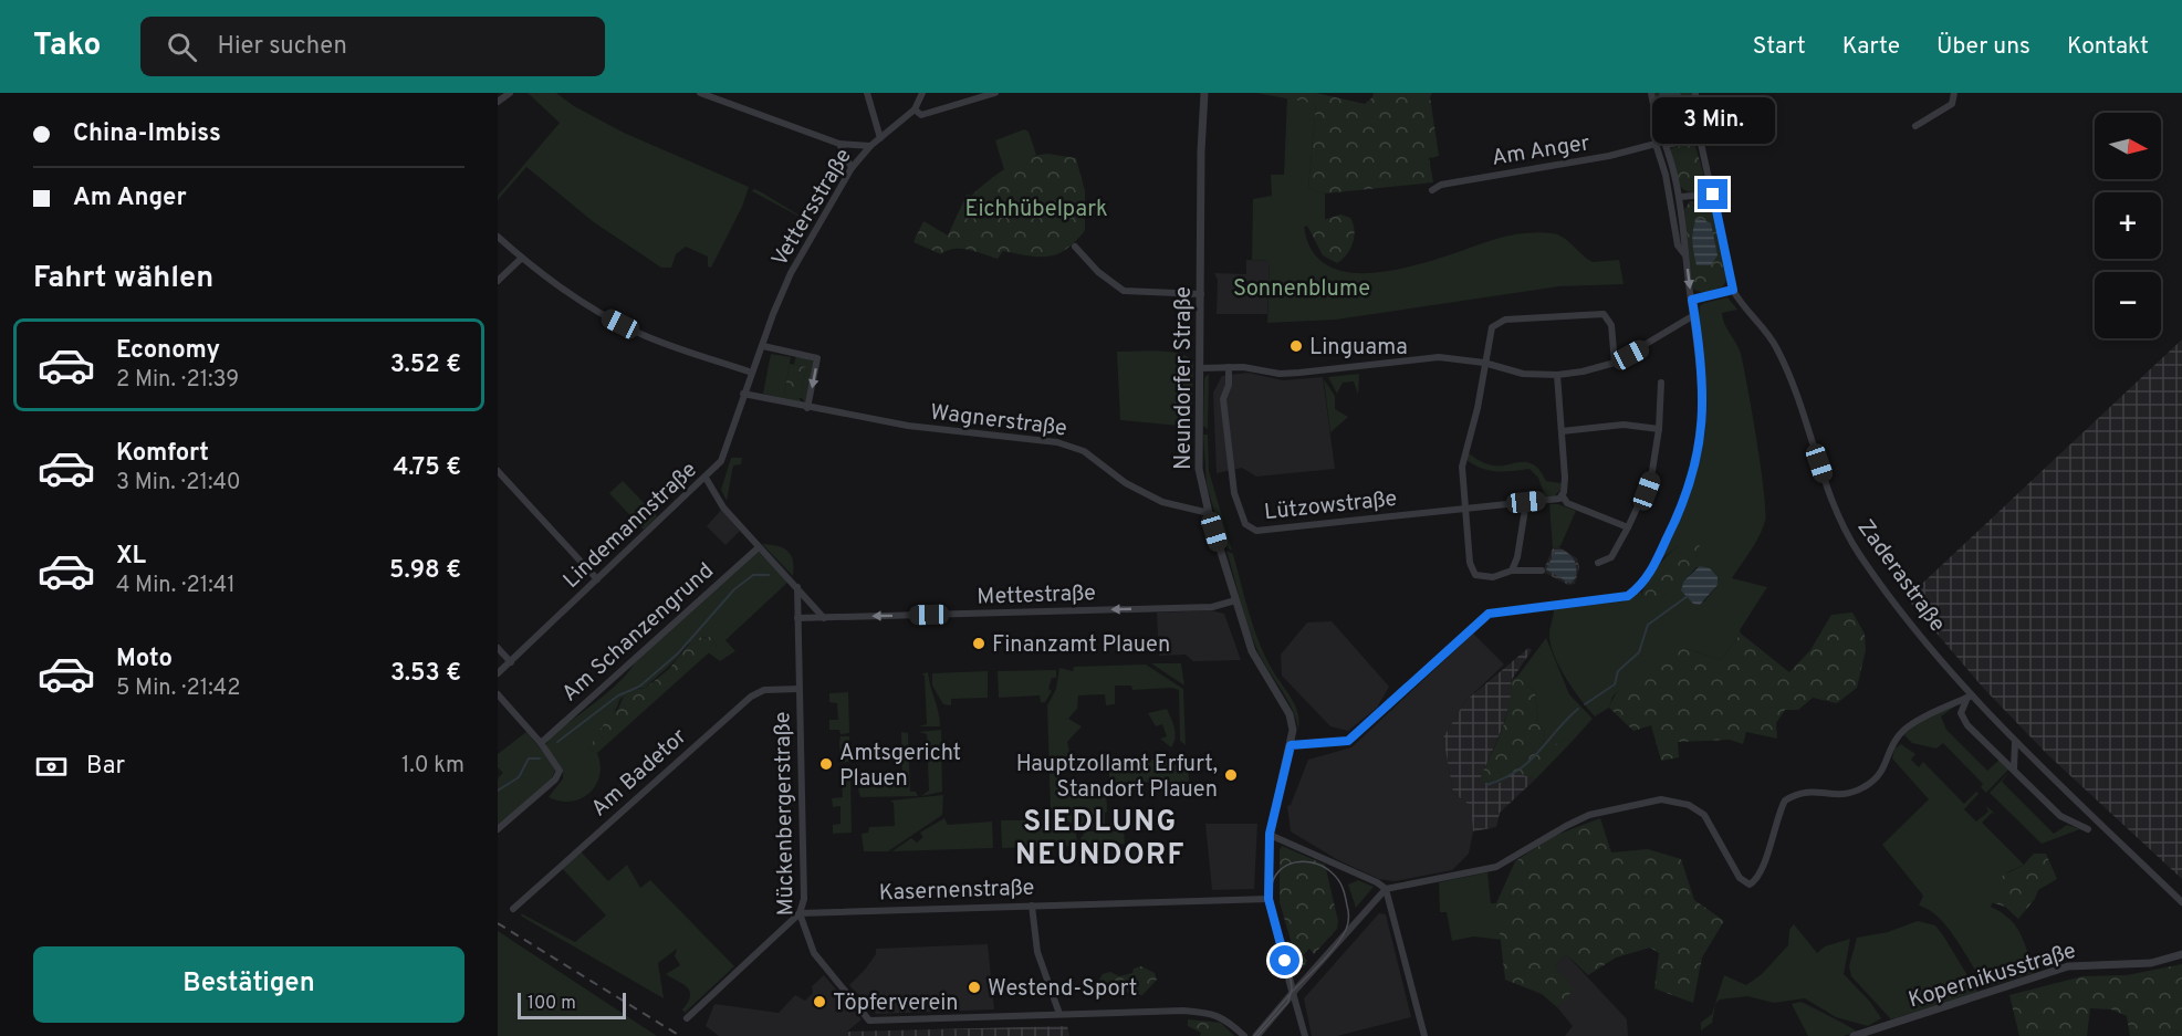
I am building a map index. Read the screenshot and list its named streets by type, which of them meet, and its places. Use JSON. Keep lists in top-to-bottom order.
{
  "streets": {
    "street": [
      "Am Anger",
      "Vettersstraße",
      "Neundorfer Straße",
      "Wagnerstraße",
      "Lützowstraße",
      "Lindemannstraße",
      "Zaderastraße",
      "Mettestraße",
      "Am Schanzengrund",
      "Am Badetor",
      "Mückenbergerstraße",
      "Kasernenstraße",
      "Kopernikusstraße"
    ]
  },
  "crossings": [
    ["Vettersstraße", "Lindemannstraße"],
    ["Neundorfer Straße", "Wagnerstraße"],
    ["Neundorfer Straße", "Mettestraße"],
    ["Neundorfer Straße", "Kasernenstraße"],
    ["Wagnerstraße", "Lindemannstraße"],
    ["Mettestraße", "Mückenbergerstraße"],
    ["Am Badetor", "Mückenbergerstraße"],
    ["Mückenbergerstraße", "Kasernenstraße"]
  ],
  "one_way": ["Mettestraße"],
  "districts": ["SIEDLUNG NEUNDORF"],
  "parks": ["Eichhübelpark", "Sonnenblume"],
  "places": [
    "Linguama",
    "Finanzamt Plauen",
    "Amtsgericht Plauen",
    "Hauptzollamt Erfurt, Standort Plauen",
    "Westend-Sport",
    "Töpferverein"
  ],
  "scale_bar": "100 m",
  "north": "right",
  "page": {
    "header": "Tako",
    "search": "Hier suchen",
    "nav": [
      "Start",
      "Karte",
      "Über uns",
      "Kontakt"
    ],
    "banner": ["China-Imbiss", "Am Anger"],
    "bubble": "3 Min.",
    "map_buttons": ["+", "−"],
    "heading": "Fahrt wählen",
    "list": [
      {
        "name": "Economy",
        "note": "2 Min. · 21:39",
        "value": "3.52 €"
      },
      {
        "name": "Komfort",
        "note": "3 Min. · 21:40",
        "value": "4.75 €"
      },
      {
        "name": "XL",
        "note": "4 Min. · 21:41",
        "value": "5.98 €"
      },
      {
        "name": "Moto",
        "note": "5 Min. · 21:42",
        "value": "3.53 €"
      }
    ],
    "pay": ["Bar", "1.0 km"],
    "buttons": "Bestätigen",
    "scale": "100 m"
  }
}
